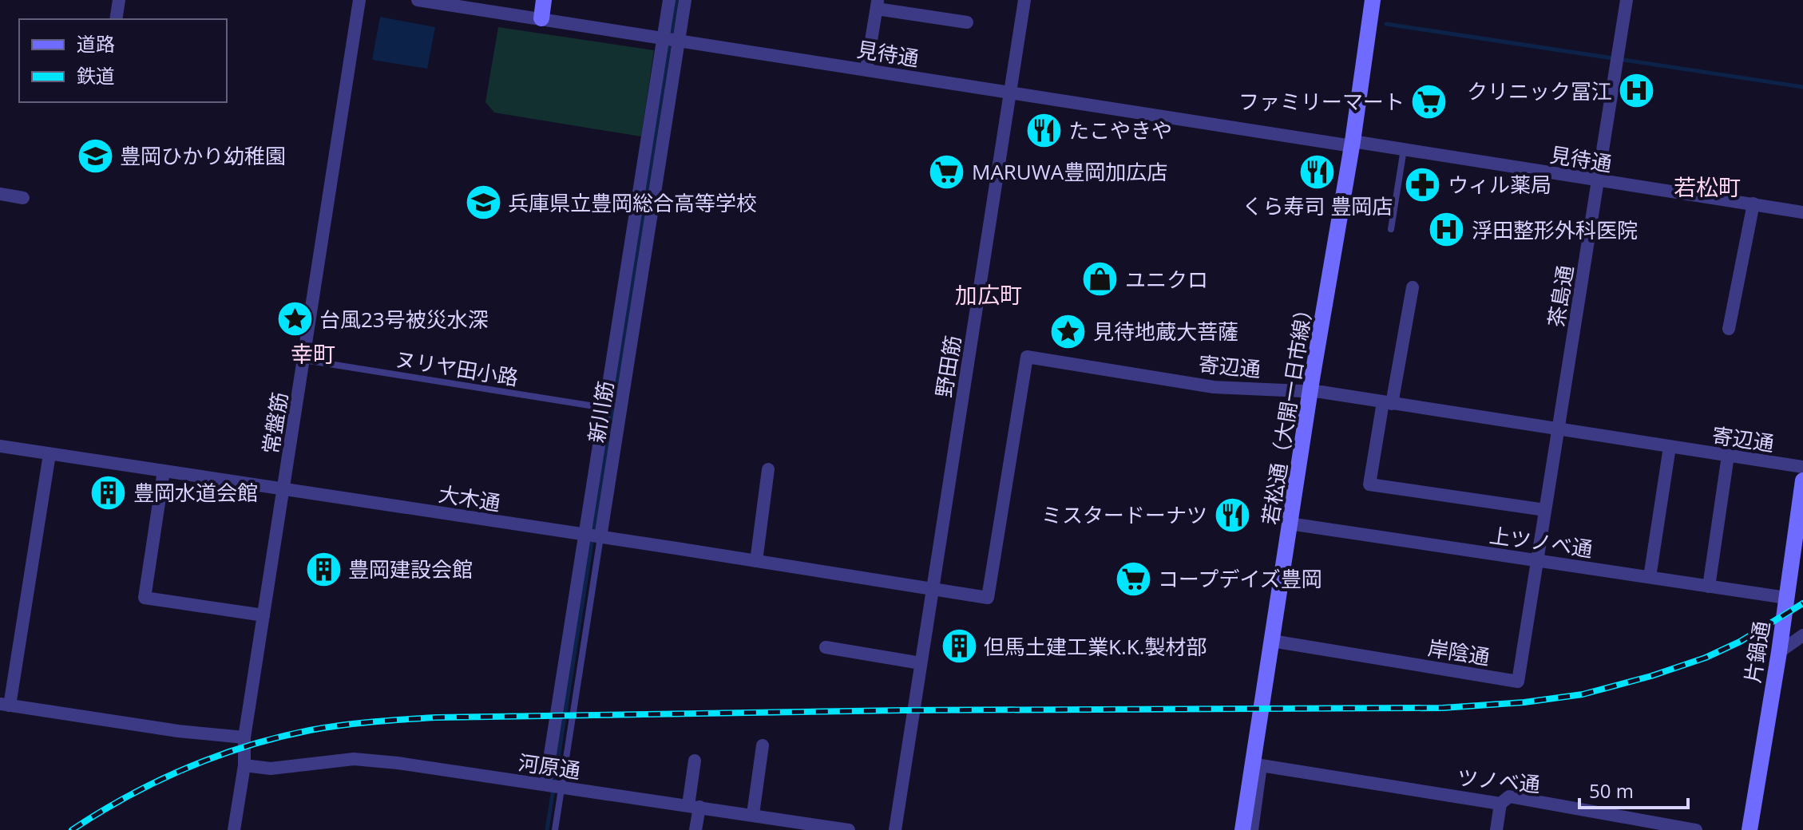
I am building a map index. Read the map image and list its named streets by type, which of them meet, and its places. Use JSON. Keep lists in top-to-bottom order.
{
  "streets": {
    "street": [
      "見待通",
      "茶島通",
      "野田筋",
      "寄辺通",
      "新川筋",
      "若松通（大開一日市線）",
      "常盤筋",
      "大木通",
      "上ツノベ通",
      "岸陰通",
      "片鍋通",
      "河原通",
      "ツノベ通"
    ],
    "lane": ["ヌリヤ田小路"]
  },
  "crossings": [
    ["見待通", "茶島通"],
    ["見待通", "野田筋"],
    ["見待通", "新川筋"],
    ["見待通", "若松通（大開一日市線）"],
    ["茶島通", "寄辺通"],
    ["茶島通", "上ツノベ通"],
    ["茶島通", "岸陰通"],
    ["野田筋", "寄辺通"],
    ["野田筋", "大木通"],
    ["寄辺通", "若松通（大開一日市線）"],
    ["寄辺通", "大木通"],
    ["ヌリヤ田小路", "新川筋"],
    ["ヌリヤ田小路", "常盤筋"],
    ["新川筋", "大木通"],
    ["新川筋", "河原通"],
    ["若松通（大開一日市線）", "上ツノベ通"],
    ["若松通（大開一日市線）", "岸陰通"],
    ["常盤筋", "大木通"],
    ["常盤筋", "河原通"],
    ["上ツノベ通", "岸陰通"],
    ["上ツノベ通", "片鍋通"]
  ],
  "districts": ["若松町", "加広町", "幸町"],
  "places": {
    "hospital": ["クリニック冨江", "浮田整形外科医院"],
    "supermarket": ["ファミリーマート", "MARUWA豊岡加広店", "コープデイズ豊岡"],
    "restaurant": ["たこやきや", "くら寿司 豊岡店", "ミスタードーナツ"],
    "school or university": ["豊岡ひかり幼稚園", "兵庫県立豊岡総合高等学校"],
    "pharmacy": ["ウィル薬局"],
    "shop": ["ユニクロ"],
    "place": ["台風23号被災水深", "見待地蔵大菩薩"],
    "building": ["豊岡水道会館", "豊岡建設会館", "但馬土建工業K.K.製材部"]
  },
  "legend": ["道路", "鉄道"],
  "scale_bar": "50 m"
}
